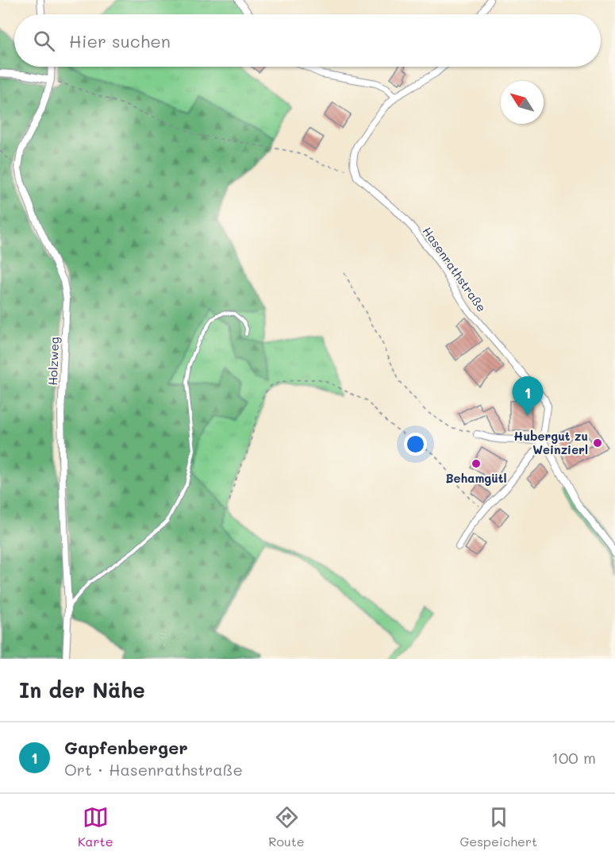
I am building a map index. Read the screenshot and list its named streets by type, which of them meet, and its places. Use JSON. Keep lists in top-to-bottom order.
{
  "streets": {
    "street": ["Hasenrathstraße", "Holzweg"]
  },
  "places": ["Hubergut zu Weinzierl", "Behamgütl"],
  "north": "top left",
  "page": {
    "search": "Hier suchen",
    "pins": "1",
    "heading": "In der Nähe",
    "list": [
      {
        "mark": "1",
        "name": "Gapfenberger",
        "note": "Ort · Hasenrathstraße",
        "value": "100 m"
      }
    ],
    "nav": ["Karte", "Route", "Gespeichert"]
  }
}
